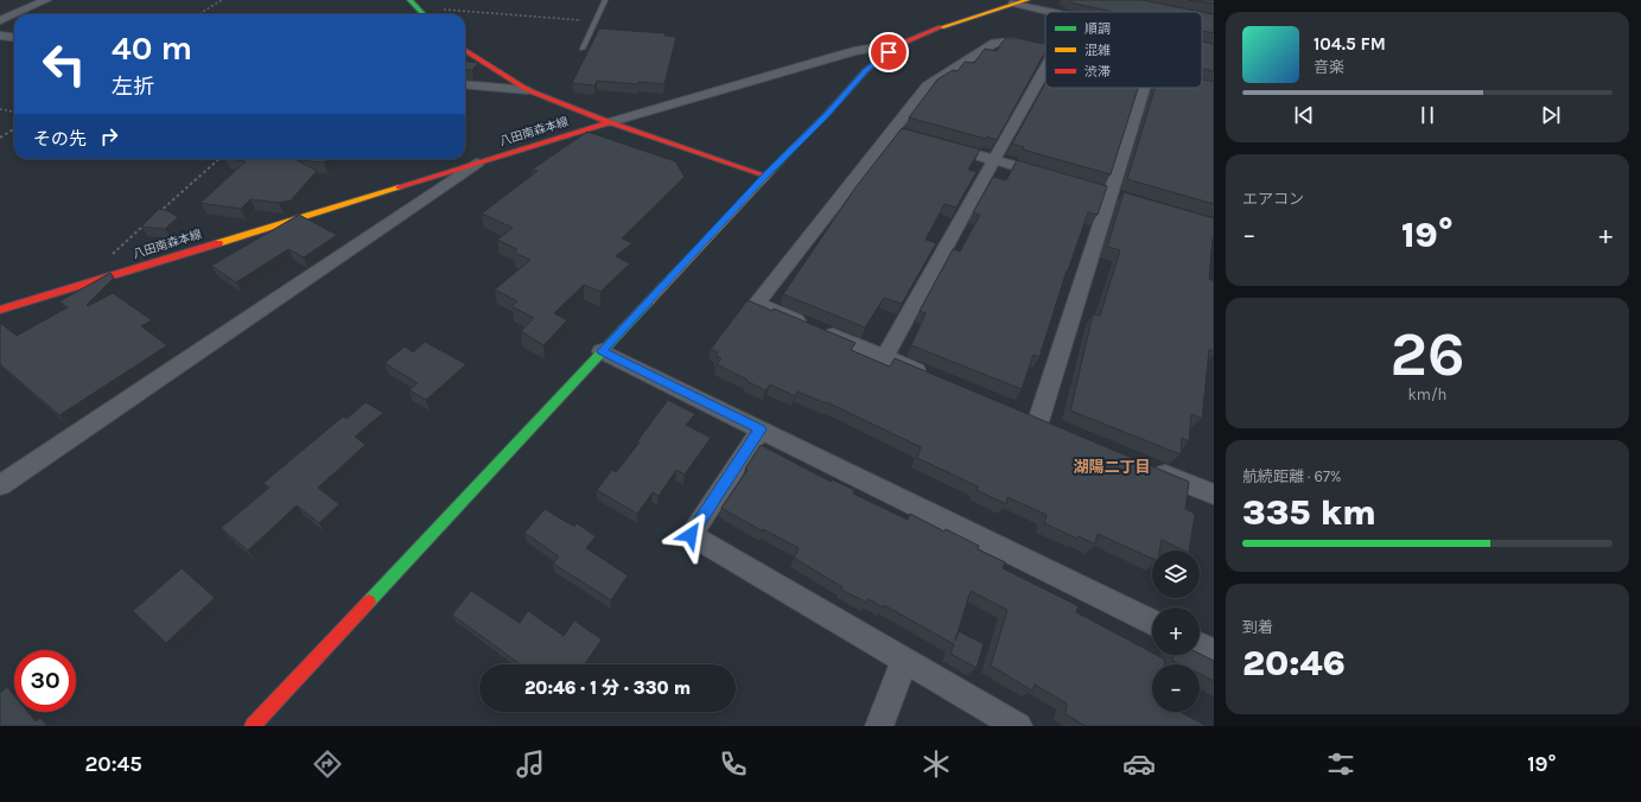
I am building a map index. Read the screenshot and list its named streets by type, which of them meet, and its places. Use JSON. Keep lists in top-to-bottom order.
{
  "streets": {
    "main road": ["八田南森本線"]
  },
  "districts": ["湖陽二丁目"],
  "legend": ["順調", "混雑", "渋滞"],
  "page": {
    "turn": ["40 m", "左折"],
    "song": ["104.5 FM", "音楽"],
    "then": "その先",
    "tile": [
      "エアコン",
      ["26", "km/h"],
      ["航続距離 · 67%", "335 km"],
      ["到着", "20:46"]
    ],
    "heat": ["−", "19°", "+"],
    "map_buttons": ["+", "−"],
    "limit": "30",
    "trip": "20:46 · 1 分 · 330 m",
    "tabs": ["20:45", "19°"]
  }
}
